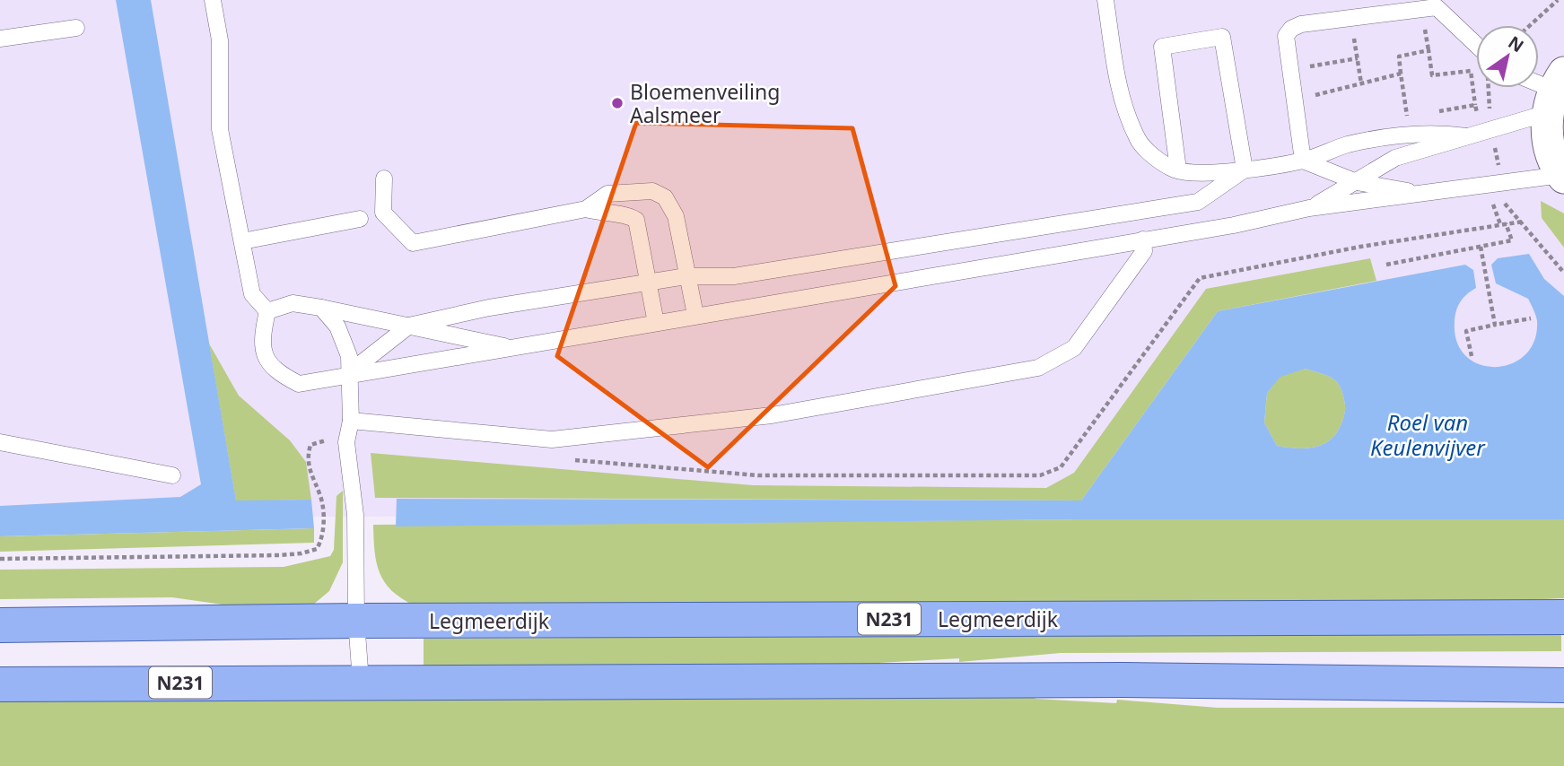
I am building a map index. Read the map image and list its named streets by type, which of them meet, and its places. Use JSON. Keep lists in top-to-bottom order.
{
  "streets": {
    "main road": ["N231", "Legmeerdijk"]
  },
  "water": ["Roel van Keulenvijver"],
  "places": ["Bloemenveiling Aalsmeer"],
  "north": "top right"
}
